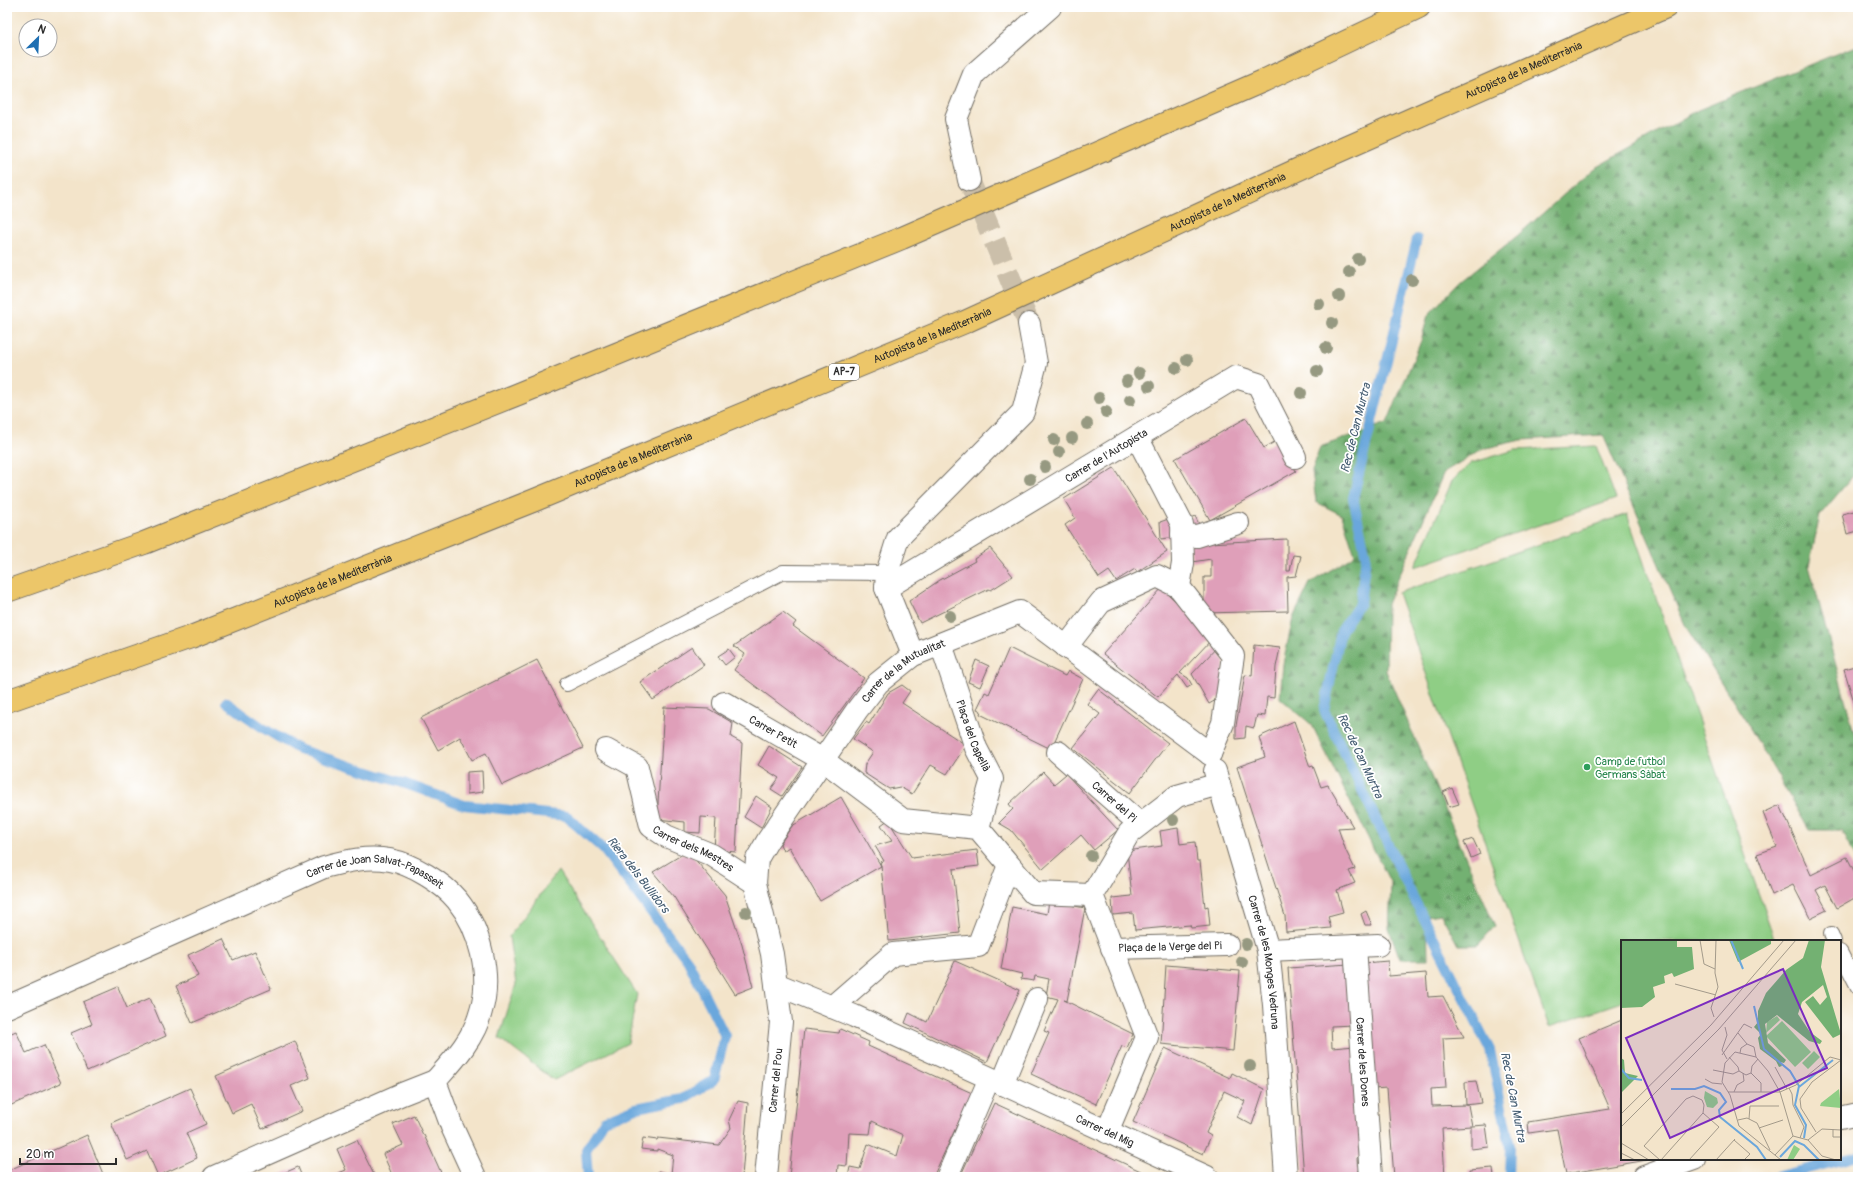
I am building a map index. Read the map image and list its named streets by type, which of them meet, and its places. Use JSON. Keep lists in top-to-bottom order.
{
  "streets": {
    "highway": ["Autopista de la Mediterrània", "AP-7"],
    "street": [
      "Carrer de l'Autopista",
      "Carrer de la Mutualitat",
      "Carrer Petit",
      "Plaça del Capellà",
      "Carrer del Pi",
      "Carrer dels Mestres",
      "Carrer de Joan Salvat-Papasseit",
      "Plaça de la Verge del Pi",
      "Carrer de les Monges Vedruna",
      "Carrer de les Dones",
      "Carrer del Pou",
      "Carrer del Mig"
    ]
  },
  "crossings": [
    ["Carrer de la Mutualitat", "Carrer Petit"],
    ["Carrer de la Mutualitat", "Plaça del Capellà"],
    ["Carrer de la Mutualitat", "Carrer dels Mestres"],
    ["Carrer de la Mutualitat", "Carrer de les Monges Vedruna"],
    ["Carrer de la Mutualitat", "Carrer del Pou"],
    ["Carrer de la Mutualitat", "Carrer del Mig"],
    ["Carrer del Pi", "Carrer de les Monges Vedruna"],
    ["Plaça de la Verge del Pi", "Carrer del Mig"],
    ["Carrer del Pou", "Carrer del Mig"]
  ],
  "water": ["Rec de Can Murtra", "Riera dels Bullidors"],
  "places": ["Camp de futbol Germans Sàbat"],
  "scale_bar": "20 m",
  "north": "top right"
}
